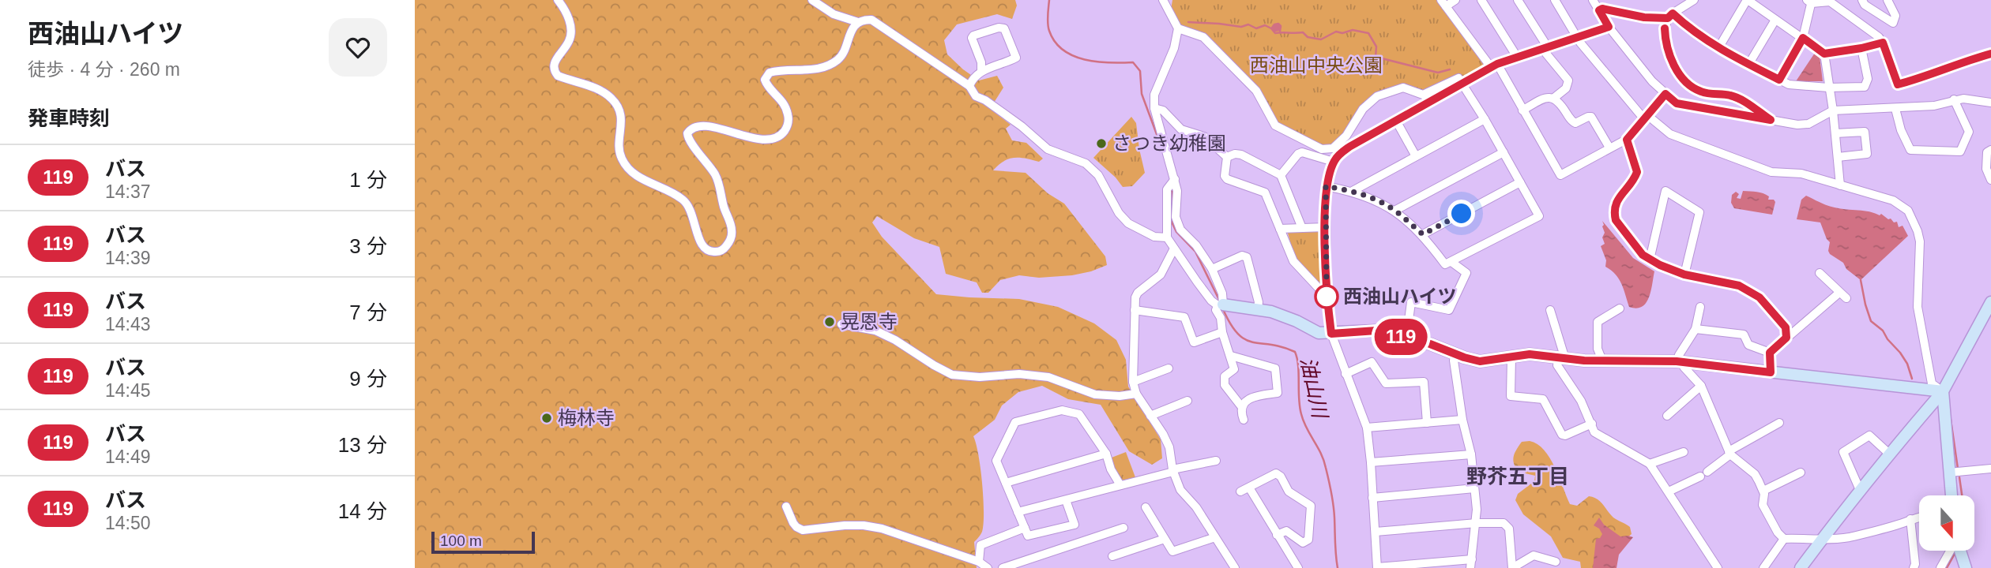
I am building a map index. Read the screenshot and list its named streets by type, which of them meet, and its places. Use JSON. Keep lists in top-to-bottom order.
{
  "districts": ["野芥五丁目"],
  "water": ["油山川"],
  "parks": ["西油山中央公園"],
  "places": [
    "さつき幼稚園",
    "西油山ハイツ",
    "晃恩寺",
    "梅林寺"
  ],
  "lines": ["bus line 119"],
  "scale_bar": "100 m",
  "north": "bottom",
  "page": {
    "heading": [
      ["西油山ハイツ", "徒歩 · 4 分 · 260 m"],
      "発車時刻"
    ],
    "on_map": "119",
    "list": [
      {
        "mark": "119",
        "name": "バス",
        "note": "14:37",
        "value": "1 分"
      },
      {
        "mark": "119",
        "name": "バス",
        "note": "14:39",
        "value": "3 分"
      },
      {
        "mark": "119",
        "name": "バス",
        "note": "14:43",
        "value": "7 分"
      },
      {
        "mark": "119",
        "name": "バス",
        "note": "14:45",
        "value": "9 分"
      },
      {
        "mark": "119",
        "name": "バス",
        "note": "14:49",
        "value": "13 分"
      },
      {
        "mark": "119",
        "name": "バス",
        "note": "14:50",
        "value": "14 分"
      }
    ],
    "scale": "100 m"
  }
}
